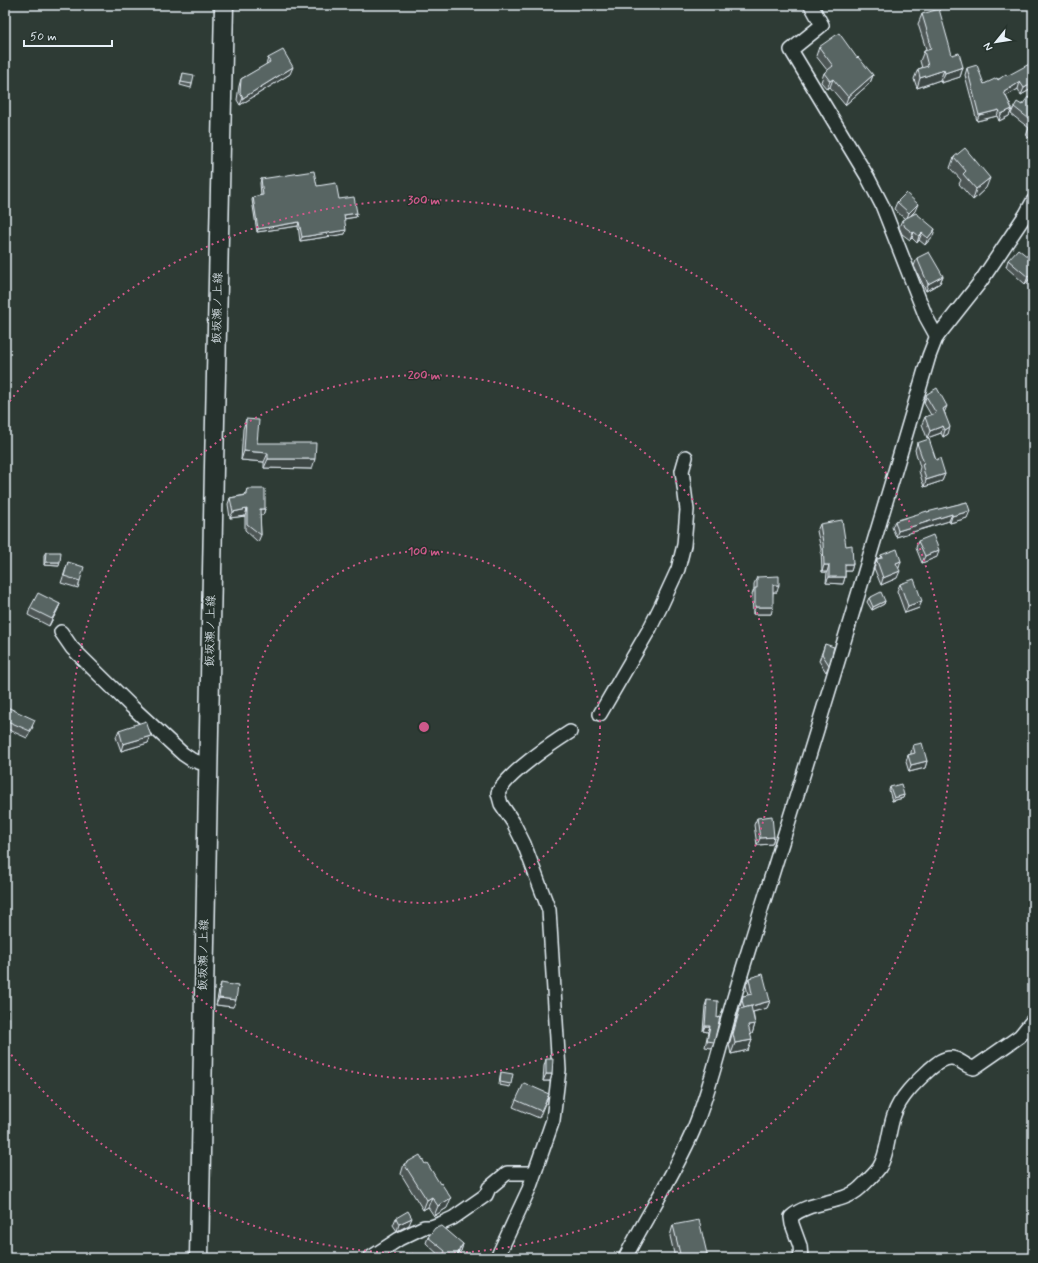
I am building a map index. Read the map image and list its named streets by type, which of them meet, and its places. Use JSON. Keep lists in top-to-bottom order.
{
  "streets": {
    "main road": ["飯坂瀬ノ上線"]
  },
  "scale_bar": "50 m",
  "north": "bottom left",
  "rings": ["300 m", "200 m", "100 m"]
}
